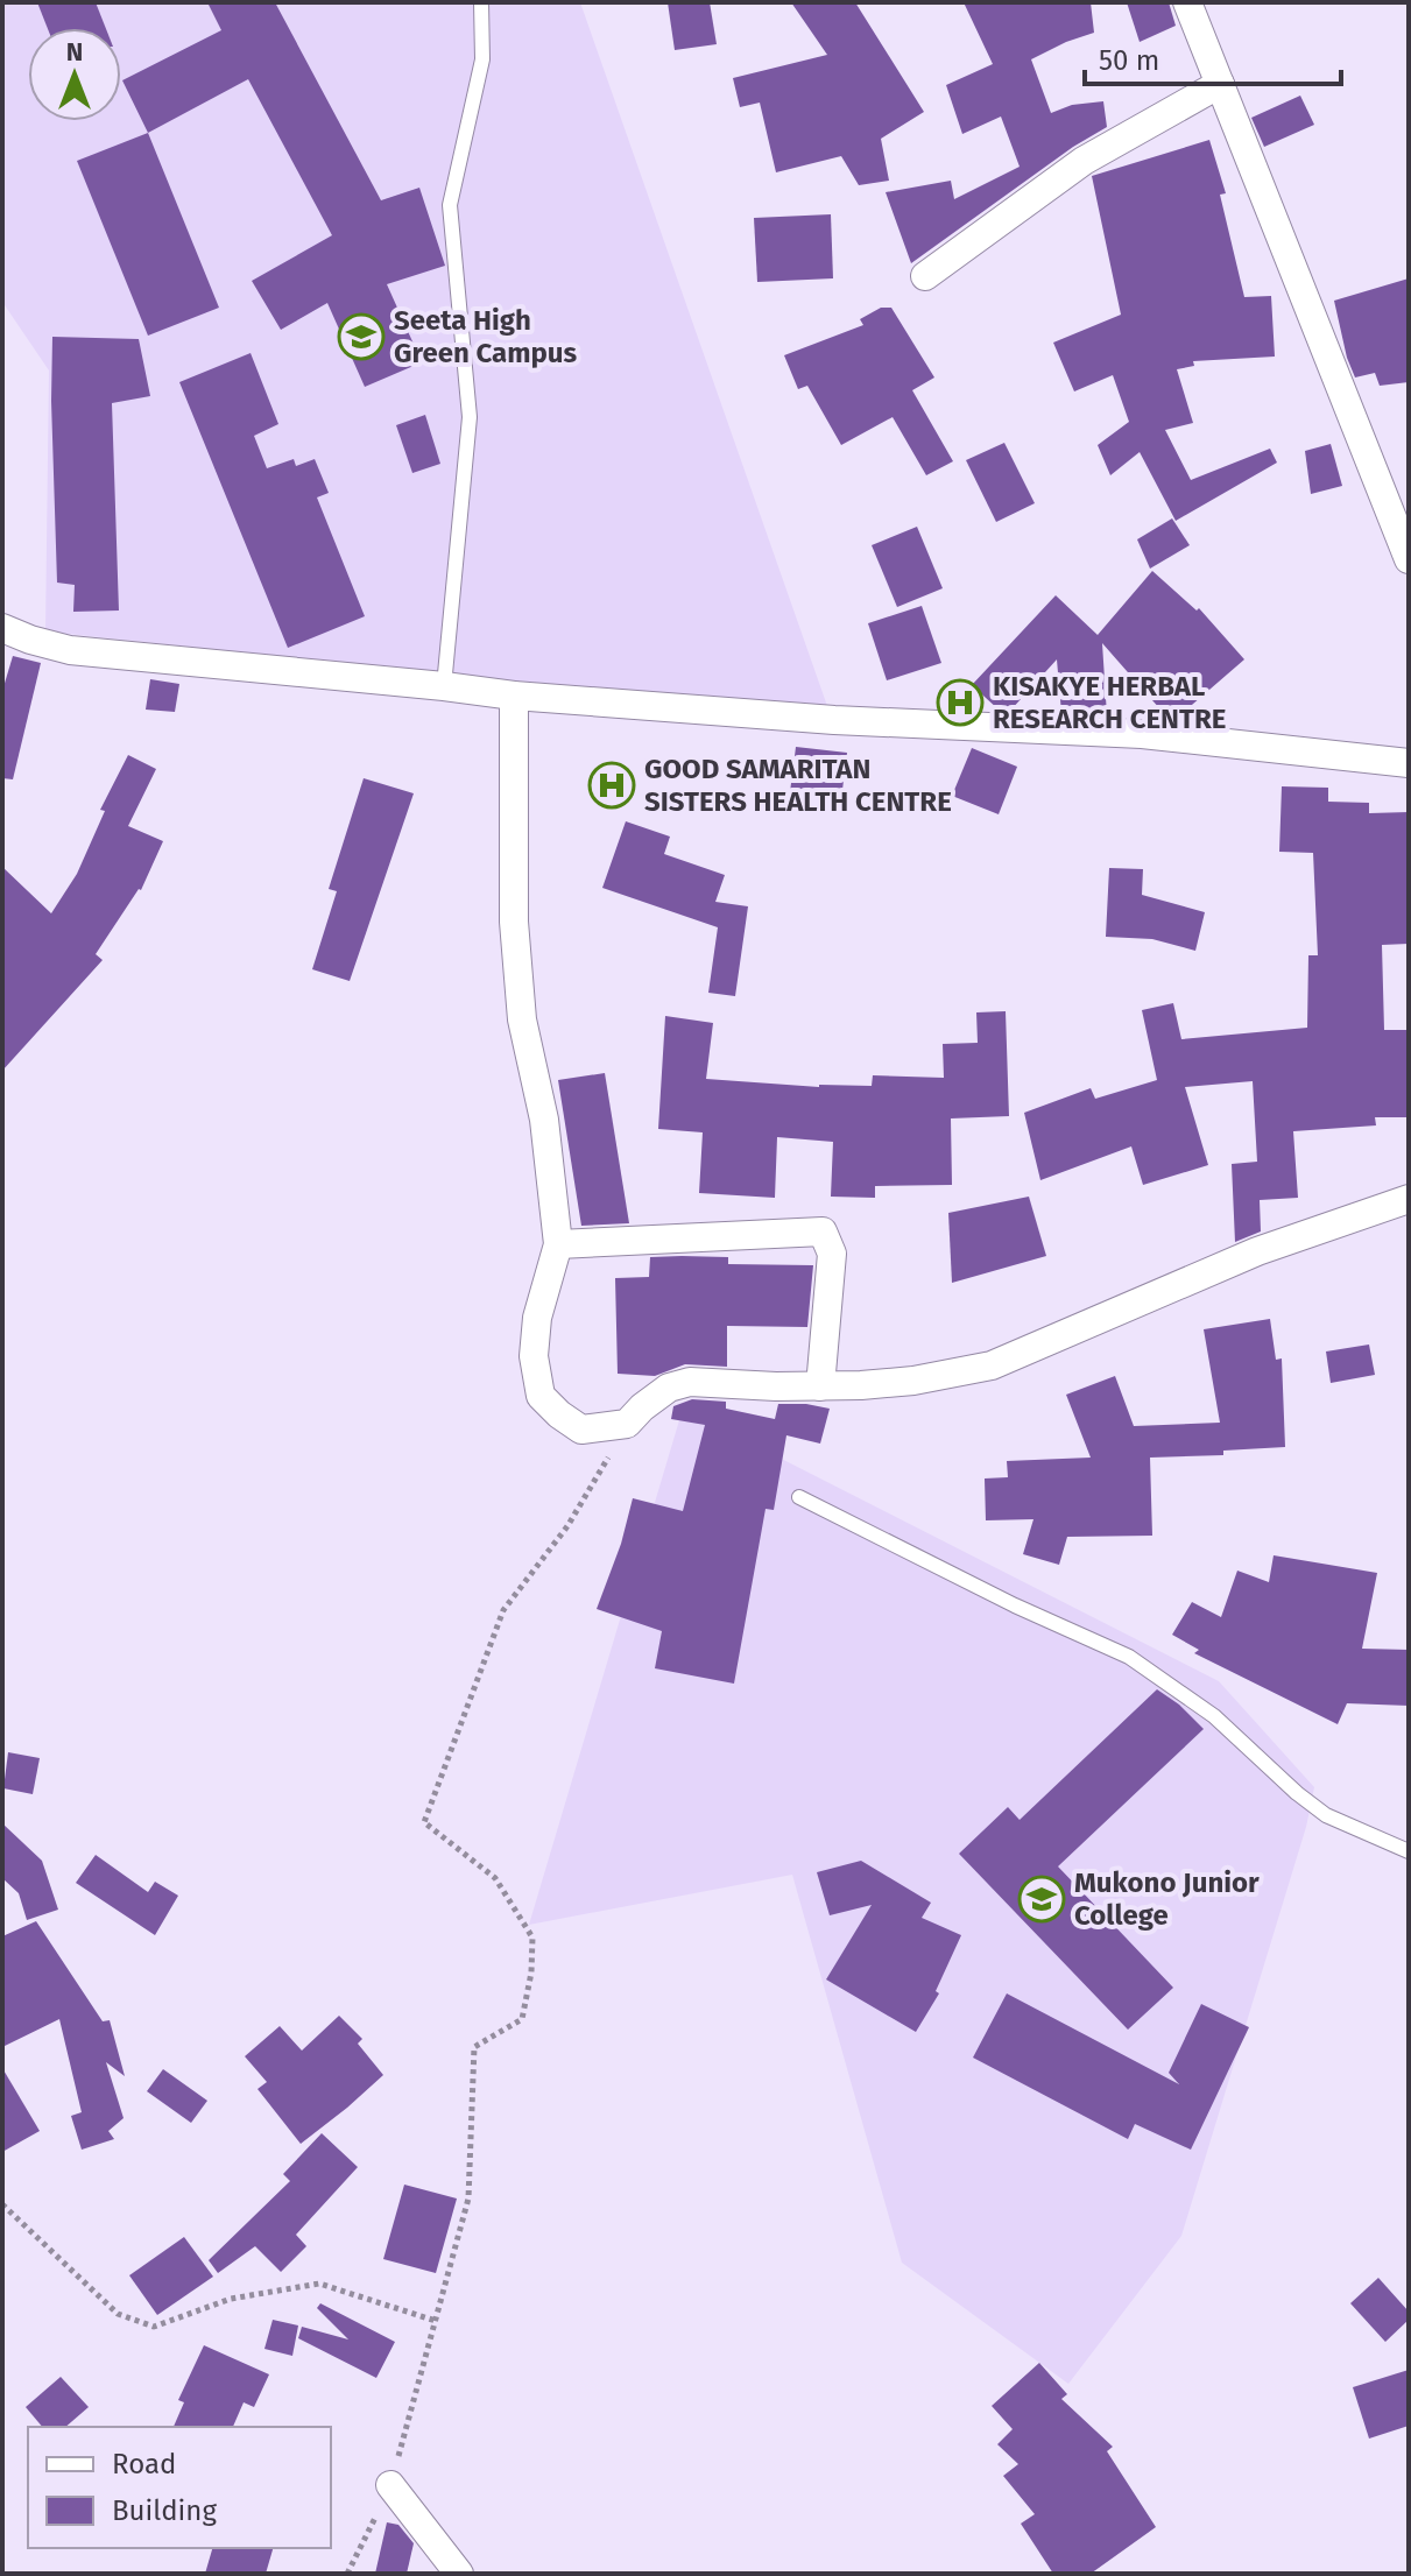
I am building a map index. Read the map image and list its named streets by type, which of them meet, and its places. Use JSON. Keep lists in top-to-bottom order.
{
  "places": {
    "school or university": ["Seeta High Green Campus", "Mukono Junior College"],
    "hospital": ["KISAKYE HERBAL RESEARCH CENTRE", "GOOD SAMARITAN SISTERS HEALTH CENTRE"]
  },
  "legend": ["Road", "Building"],
  "scale_bar": "50 m",
  "north": "top"
}
